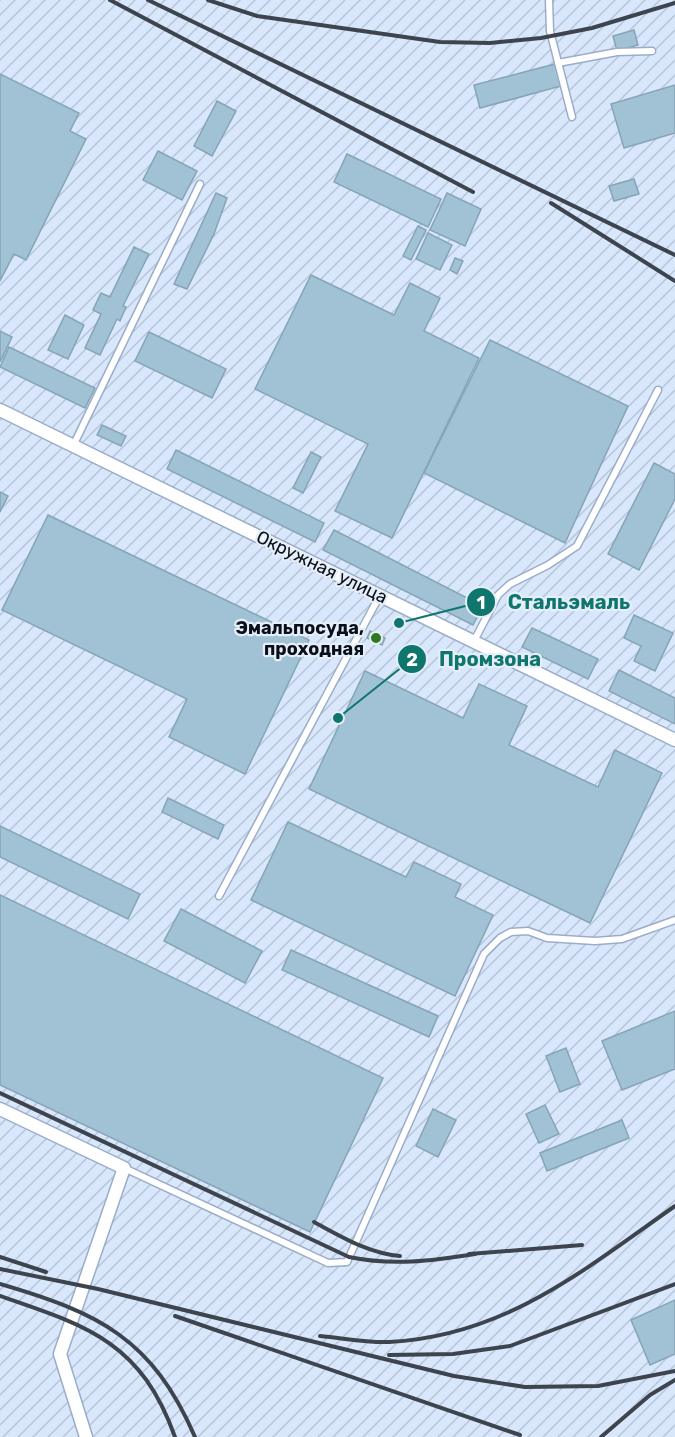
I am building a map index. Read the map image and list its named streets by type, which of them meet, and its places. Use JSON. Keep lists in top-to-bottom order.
{
  "streets": {
    "street": ["Окружная улица"]
  },
  "places": ["Стальэмаль", "Эмальпосуда, проходная", "Промзона"]
}
